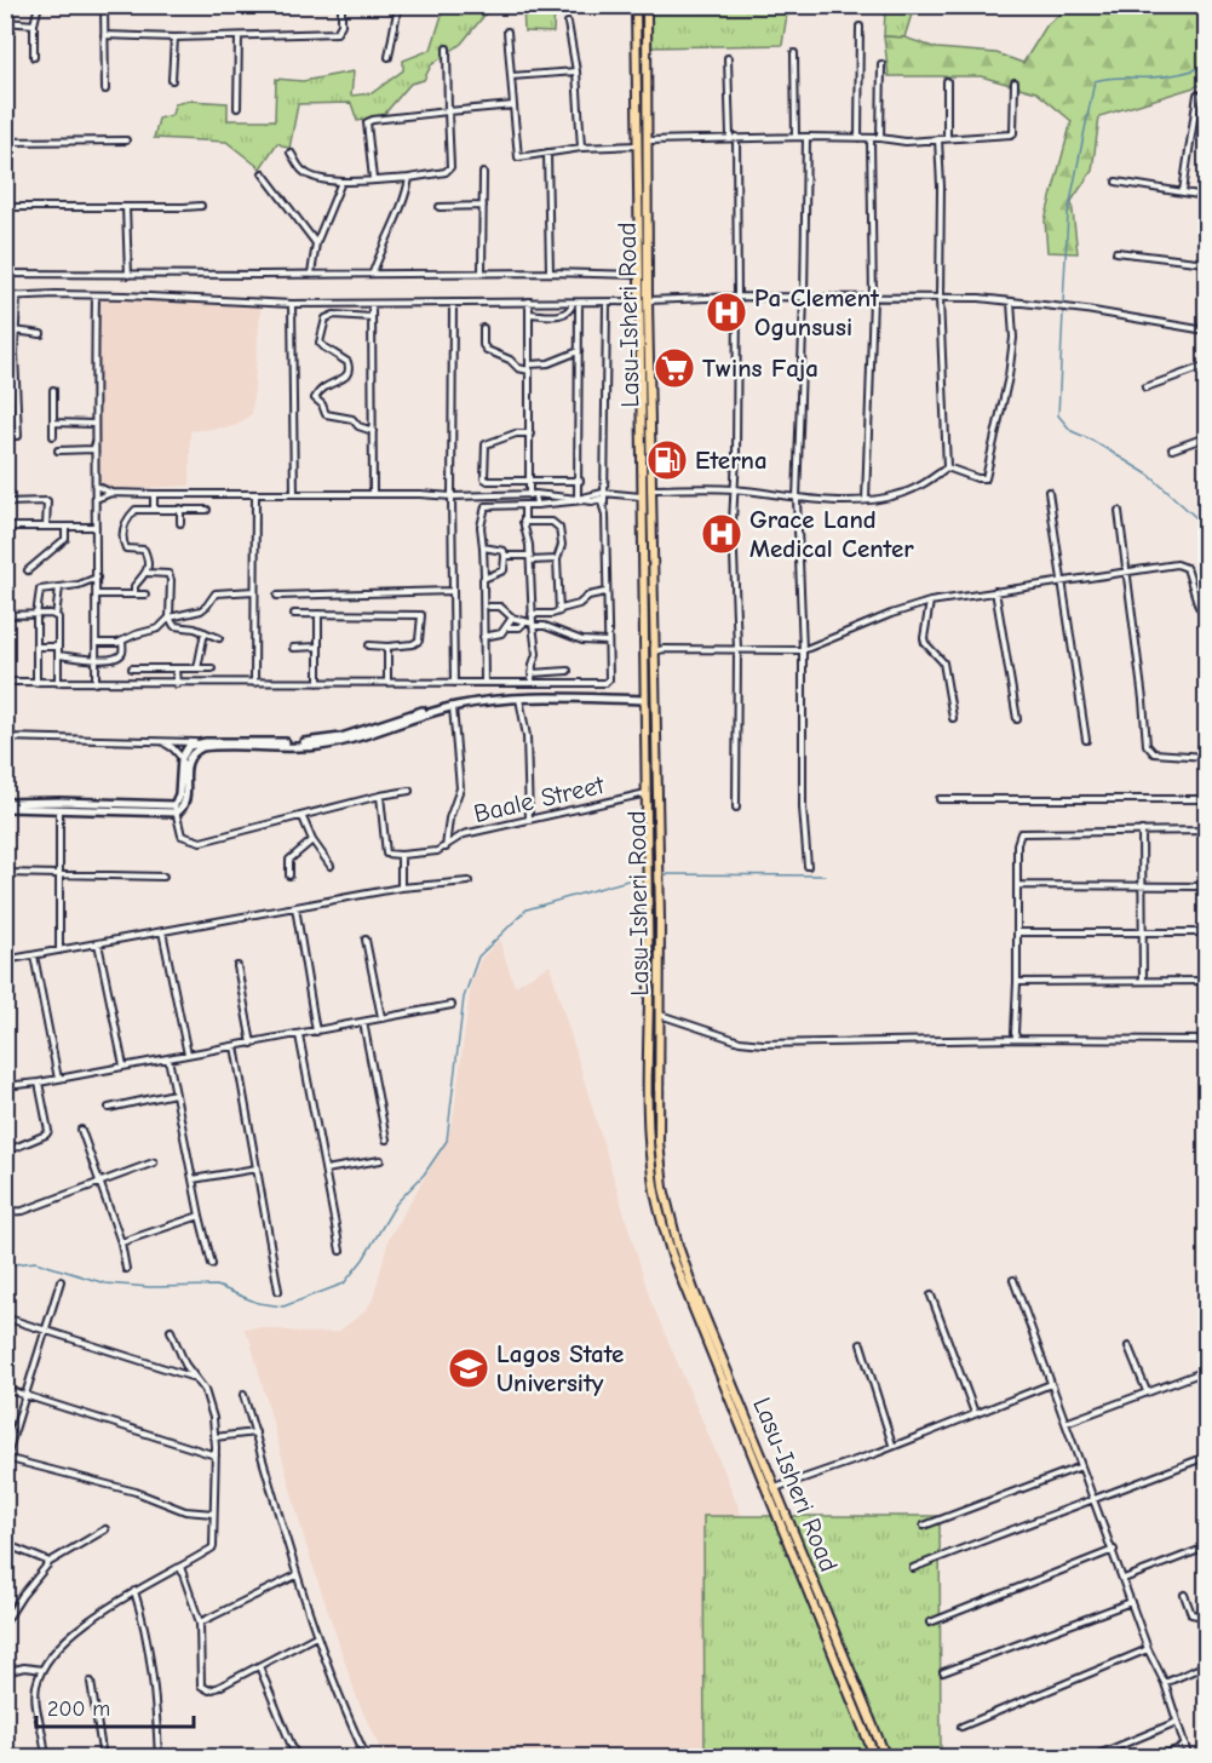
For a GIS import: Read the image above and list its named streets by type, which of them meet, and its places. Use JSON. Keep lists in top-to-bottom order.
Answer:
{
  "streets": {
    "main road": ["Lasu-Isheri Road"],
    "street": ["Baale Street"]
  },
  "crossings": [
    ["Lasu-Isheri Road", "Baale Street"]
  ],
  "places": {
    "hospital": ["Pa Clement Ogunsusi", "Grace Land Medical Center"],
    "supermarket": ["Twins Faja"],
    "fuel station": ["Eterna"],
    "school or university": ["Lagos State University"]
  },
  "scale_bar": "200 m"
}
